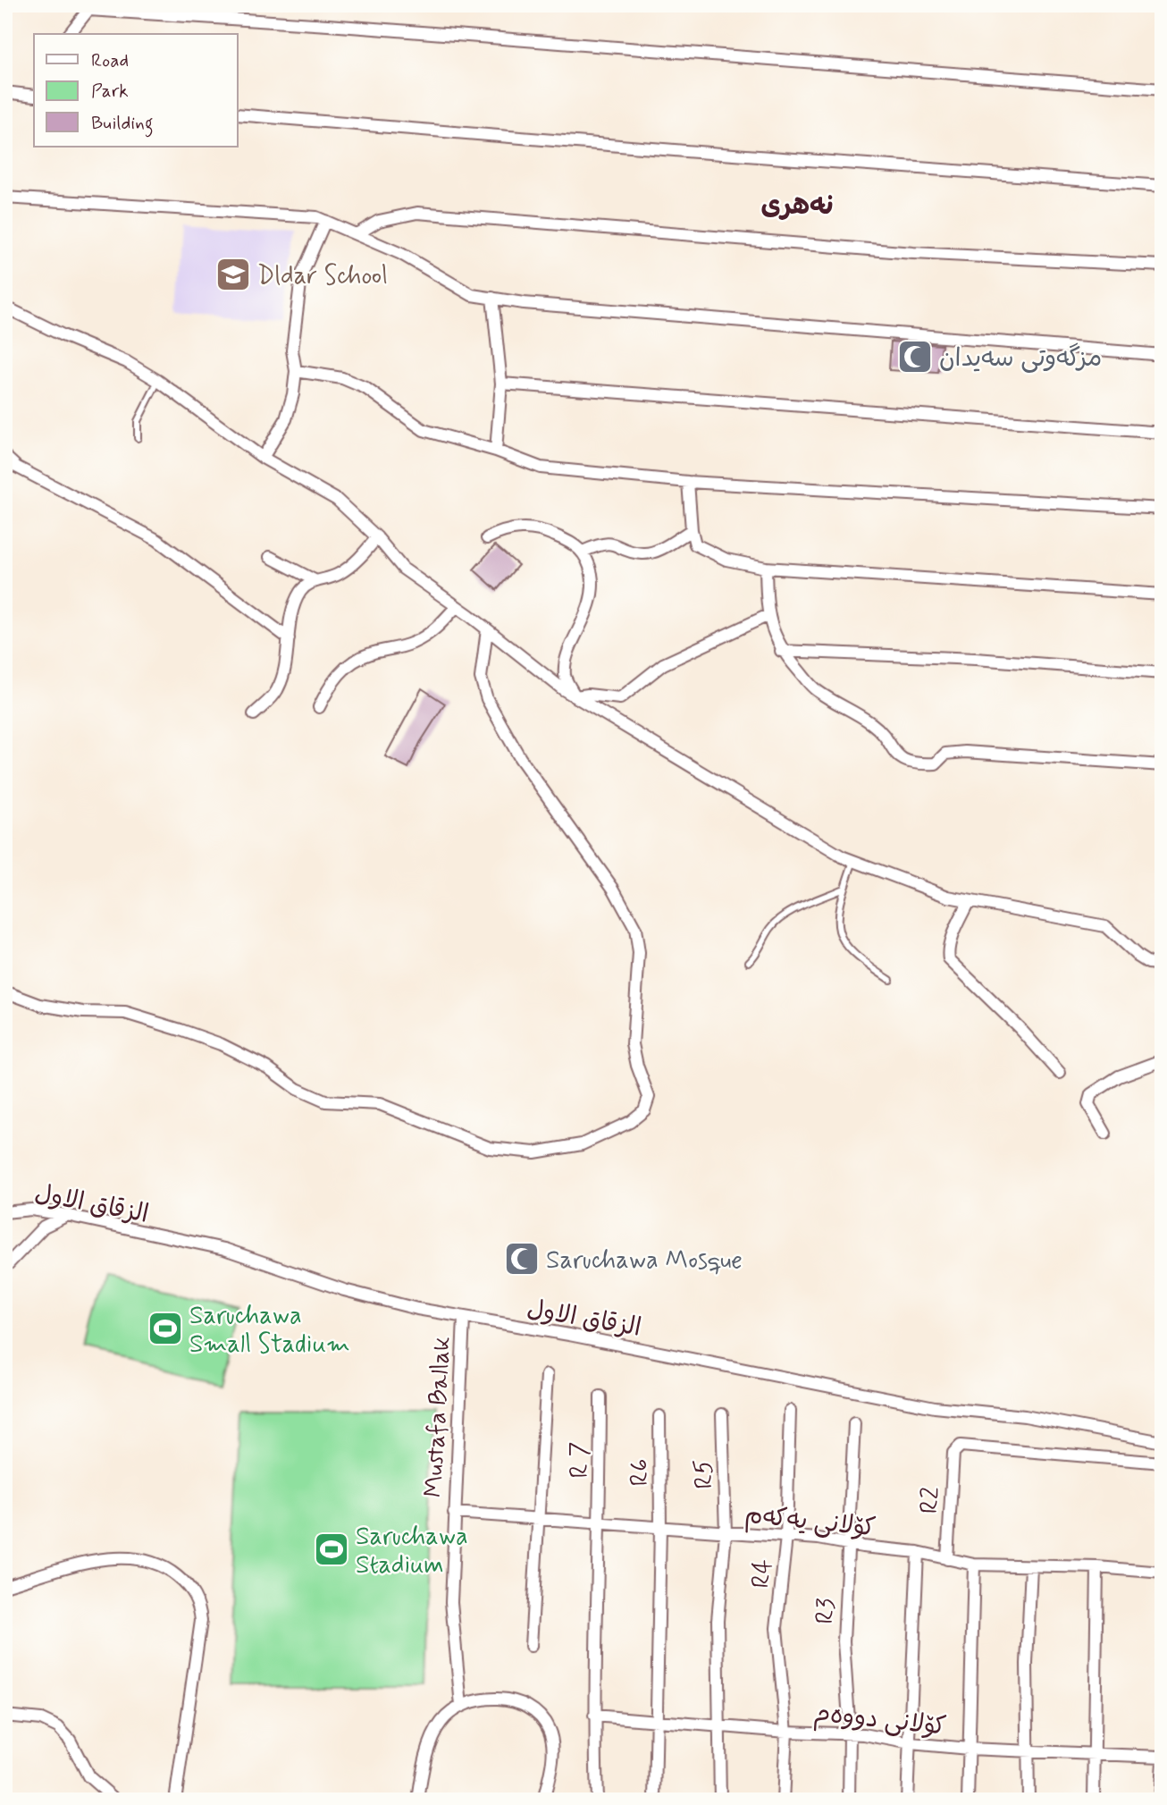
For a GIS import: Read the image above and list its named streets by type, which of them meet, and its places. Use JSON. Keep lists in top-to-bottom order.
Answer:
{
  "streets": {
    "street": [
      "الزقاق الاول",
      "Mustafa Ballak",
      "R 7",
      "R6",
      "R5",
      "R2",
      "کۆلانی یەکەم",
      "R4",
      "R3",
      "کۆلانی دووەم"
    ]
  },
  "crossings": [
    ["الزقاق الاول", "Mustafa Ballak"],
    ["Mustafa Ballak", "کۆلانی یەکەم"],
    ["R 7", "کۆلانی یەکەم"],
    ["R 7", "کۆلانی دووەم"],
    ["R6", "کۆلانی یەکەم"],
    ["R6", "کۆلانی دووەم"],
    ["R5", "کۆلانی یەکەم"],
    ["R5", "کۆلانی دووەم"],
    ["R2", "کۆلانی یەکەم"],
    ["کۆلانی یەکەم", "R4"],
    ["کۆلانی یەکەم", "R3"],
    ["R4", "کۆلانی دووەم"],
    ["R3", "کۆلانی دووەم"]
  ],
  "districts": ["نەھری"],
  "places": {
    "school or university": ["Dldar School"],
    "mosque": ["مزگەوتی سەیدان", "Saruchawa Mosque"],
    "sports": ["Saruchawa Small Stadium", "Saruchawa Stadium"]
  },
  "legend": ["Road", "Park", "Building"]
}
